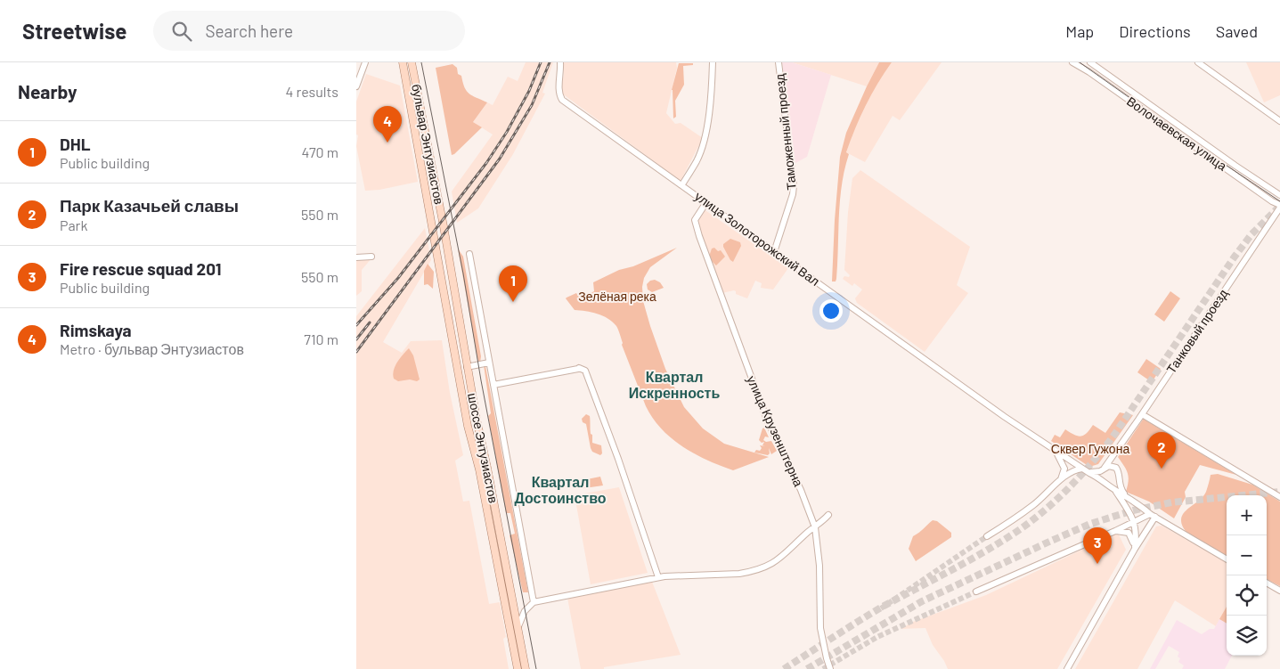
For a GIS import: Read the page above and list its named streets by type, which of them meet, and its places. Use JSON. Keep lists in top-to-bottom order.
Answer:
{
  "streets": {
    "main road": ["бульвар Энтузиастов", "шоссе Энтузиастов"],
    "street": [
      "Таможенный проезд",
      "Волочаевская улица",
      "улица Золоторожский Вал",
      "Танковый проезд",
      "улица Крузенштерна"
    ]
  },
  "crossings": [
    ["Таможенный проезд", "улица Золоторожский Вал"],
    ["Волочаевская улица", "Танковый проезд"],
    ["бульвар Энтузиастов", "шоссе Энтузиастов"],
    ["улица Золоторожский Вал", "Танковый проезд"],
    ["улица Золоторожский Вал", "улица Крузенштерна"]
  ],
  "districts": ["Квартал Искренность", "Квартал Достоинство"],
  "parks": ["Зелёная река", "Сквер Гужона"],
  "page": {
    "header": "Streetwise",
    "search": "Search here",
    "nav": ["Map", "Directions", "Saved"],
    "heading": ["Nearby", "4 results"],
    "pins": [
      "4",
      "1",
      "2",
      "3"
    ],
    "list": [
      {
        "mark": "1",
        "name": "DHL",
        "note": "Public building",
        "value": "470 m"
      },
      {
        "mark": "2",
        "name": "Парк Казачьей славы",
        "note": "Park",
        "value": "550 m"
      },
      {
        "mark": "3",
        "name": "Fire rescue squad 201",
        "note": "Public building",
        "value": "550 m"
      },
      {
        "mark": "4",
        "name": "Rimskaya",
        "note": "Metro · бульвар Энтузиастов",
        "value": "710 m"
      }
    ],
    "map_buttons": ["+", "−"]
  }
}
